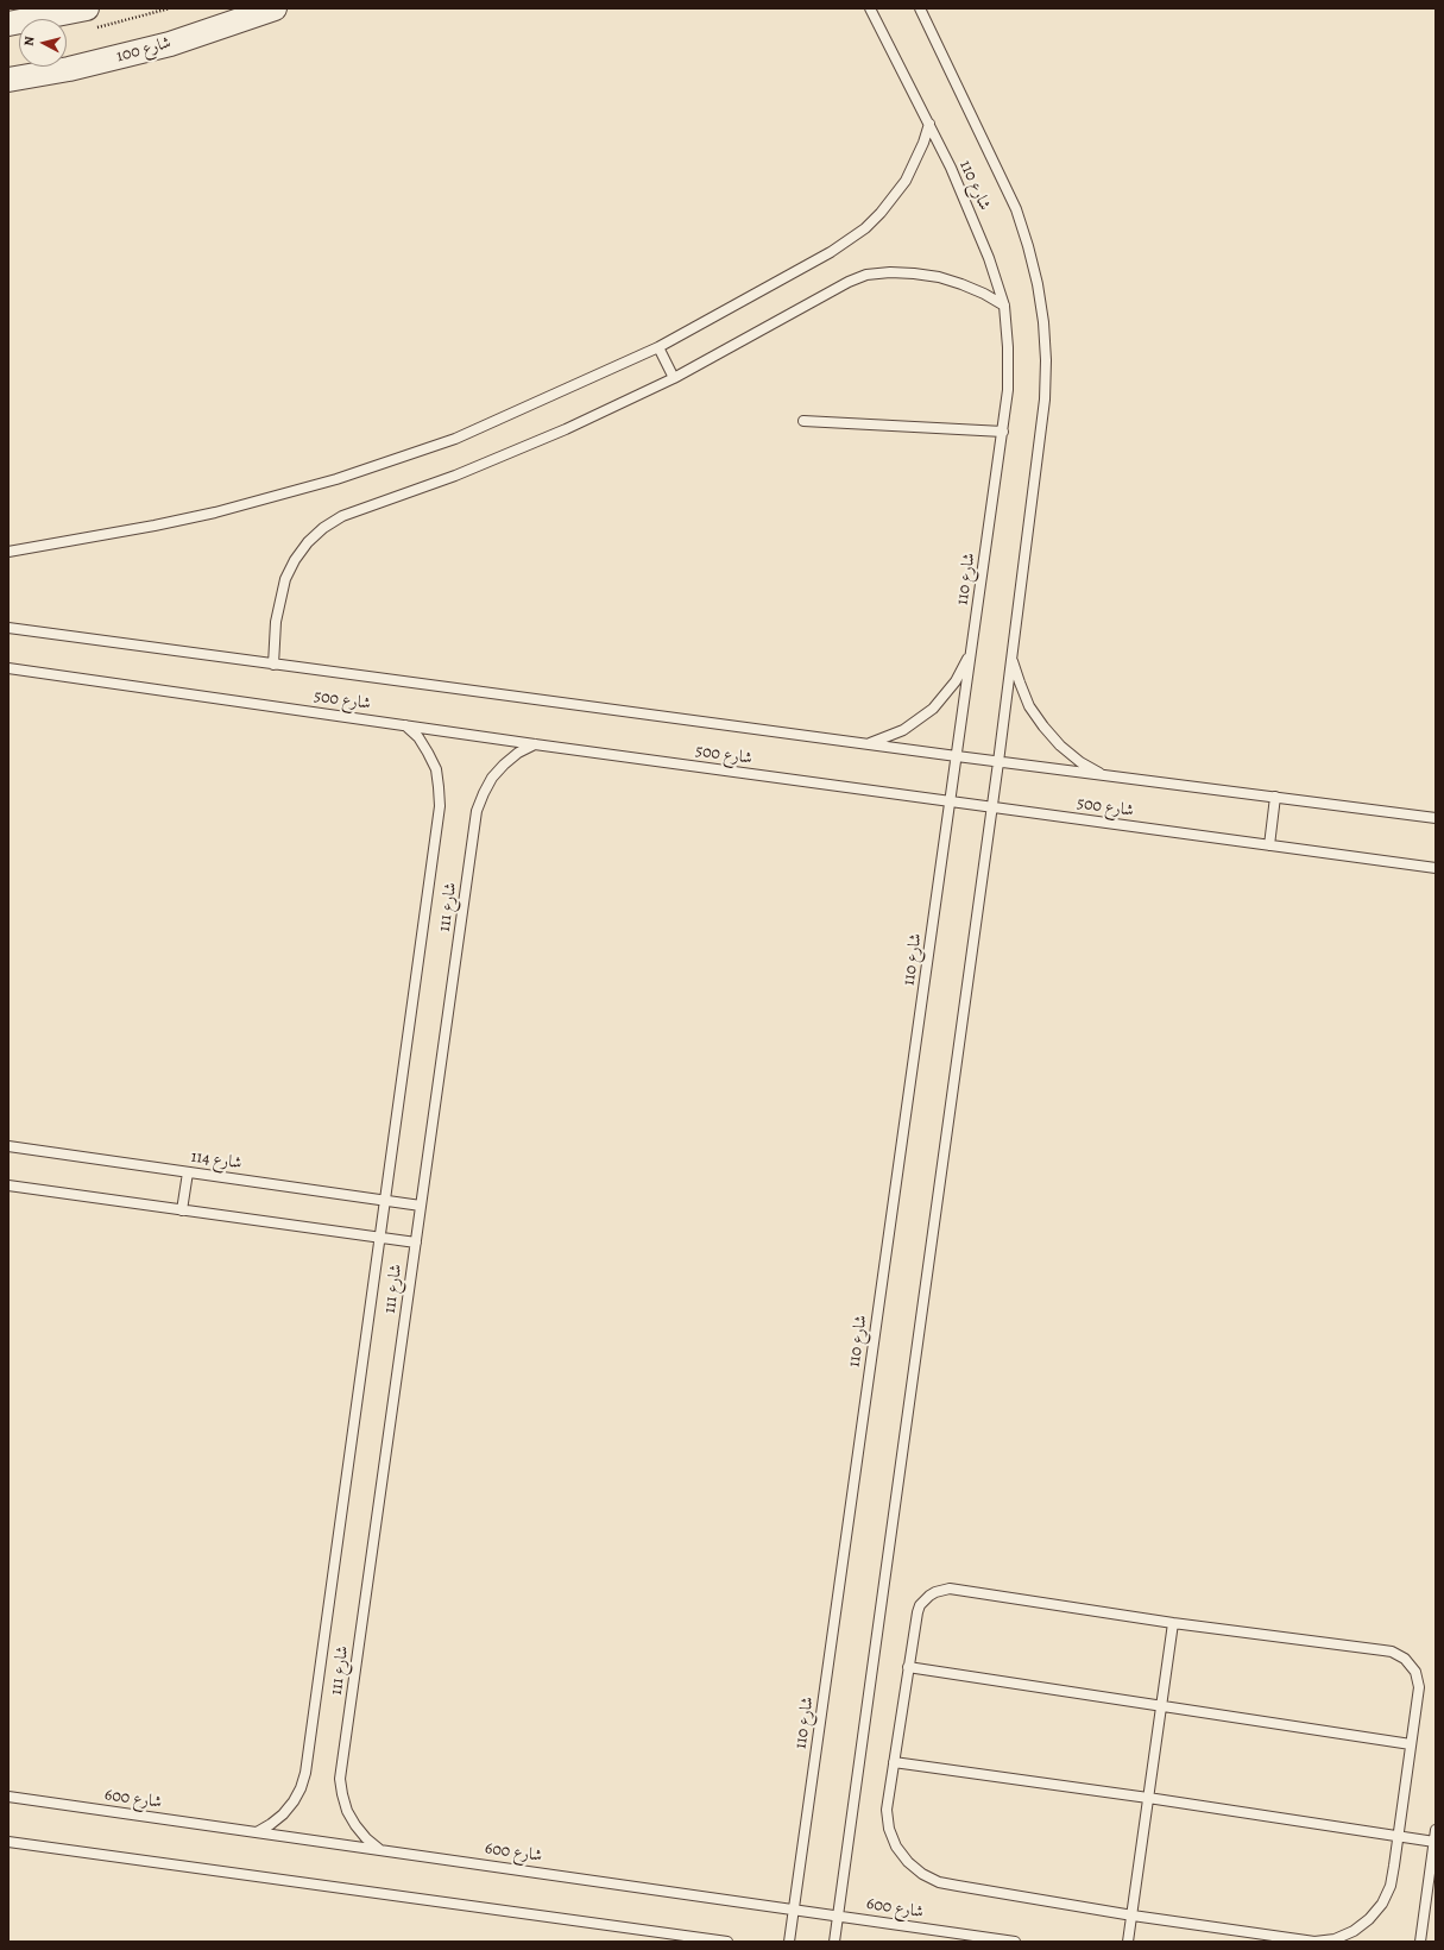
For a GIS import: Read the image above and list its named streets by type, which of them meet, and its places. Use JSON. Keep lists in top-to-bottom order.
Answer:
{
  "streets": {
    "street": ["شارع 100"],
    "lane": [
      "شارع 110",
      "شارع 500",
      "شارع 111",
      "شارع 114",
      "شارع 600"
    ]
  },
  "crossings": [
    ["شارع 110", "شارع 500"],
    ["شارع 110", "شارع 600"],
    ["شارع 500", "شارع 111"],
    ["شارع 111", "شارع 114"],
    ["شارع 111", "شارع 600"]
  ],
  "north": "left"
}
